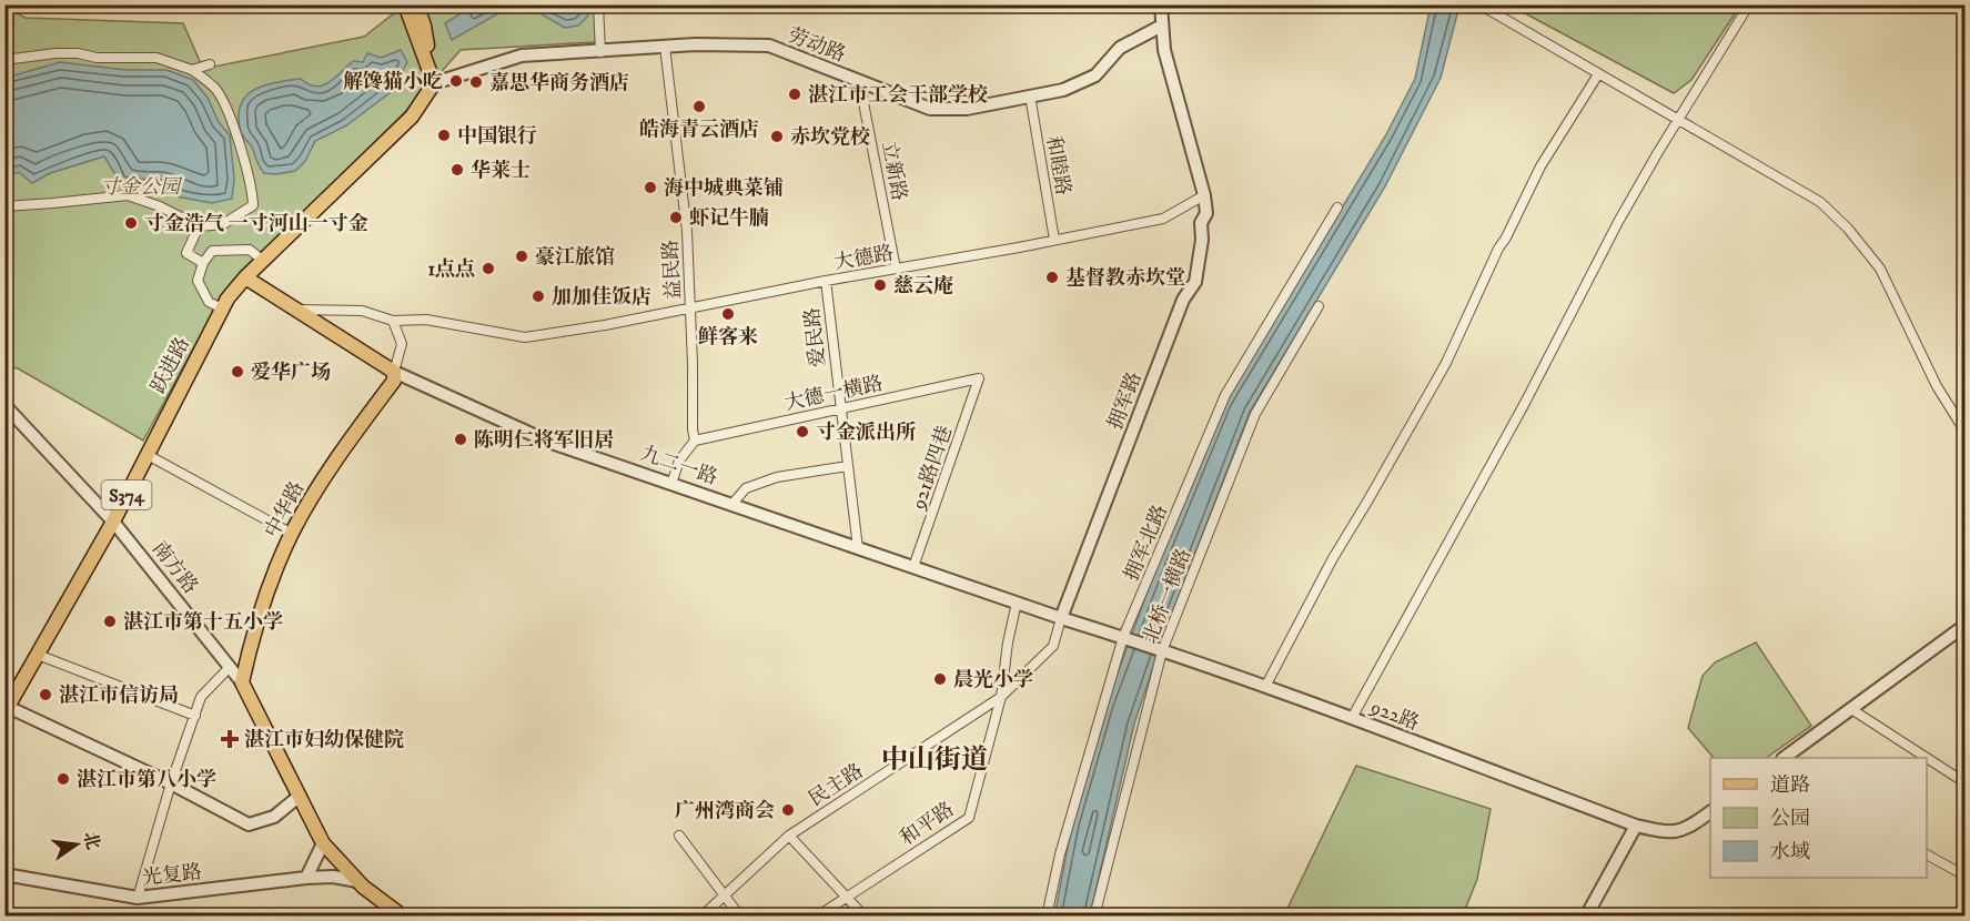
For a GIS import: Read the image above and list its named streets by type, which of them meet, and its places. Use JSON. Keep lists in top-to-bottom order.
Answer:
{
  "streets": {
    "main road": [
      "跃进路",
      "九二一路",
      "S374",
      "中华路",
      "南方路"
    ],
    "street": [
      "劳动路",
      "和睦路",
      "立新路",
      "大德路",
      "益民路",
      "爱民路",
      "大德一横路",
      "拥军路",
      "921路四巷",
      "拥军北路",
      "北桥一横路",
      "922路",
      "民主路",
      "和平路",
      "光复路"
    ]
  },
  "crossings": [
    ["劳动路", "和睦路"],
    ["劳动路", "立新路"],
    ["劳动路", "益民路"],
    ["劳动路", "跃进路"],
    ["劳动路", "拥军路"],
    ["和睦路", "大德路"],
    ["立新路", "大德路"],
    ["大德路", "益民路"],
    ["大德路", "爱民路"],
    ["大德路", "拥军路"],
    ["大德路", "九二一路"],
    ["益民路", "大德一横路"],
    ["爱民路", "大德一横路"],
    ["爱民路", "九二一路"],
    ["跃进路", "九二一路"],
    ["跃进路", "南方路"],
    ["大德一横路", "921路四巷"],
    ["拥军路", "九二一路"],
    ["九二一路", "921路四巷"],
    ["九二一路", "中华路"],
    ["九二一路", "拥军北路"],
    ["九二一路", "922路"],
    ["九二一路", "和平路"],
    ["中华路", "南方路"],
    ["拥军北路", "922路"],
    ["南方路", "光复路"],
    ["北桥一横路", "922路"],
    ["民主路", "和平路"]
  ],
  "districts": ["中山街道"],
  "parks": ["寸金公园"],
  "places": {
    "other": [
      "解馋猫小吃",
      "嘉思华商务酒店",
      "湛江市工会干部学校",
      "皓海青云酒店",
      "中国银行",
      "赤坎党校",
      "华莱士",
      "海中城典菜铺",
      "虾记牛腩",
      "寸金浩气 一寸河山一寸金",
      "豪江旅馆",
      "1点点",
      "基督教赤坎堂",
      "慈云庵",
      "加加佳饭店",
      "鲜客来",
      "爱华广场",
      "寸金派出所",
      "陈明仁将军旧居",
      "湛江市第十五小学",
      "晨光小学",
      "湛江市信访局",
      "湛江市第八小学",
      "广州湾商会"
    ],
    "health": ["湛江市妇幼保健院"]
  },
  "legend": ["道路", "公园", "水域"],
  "north": "right"
}
